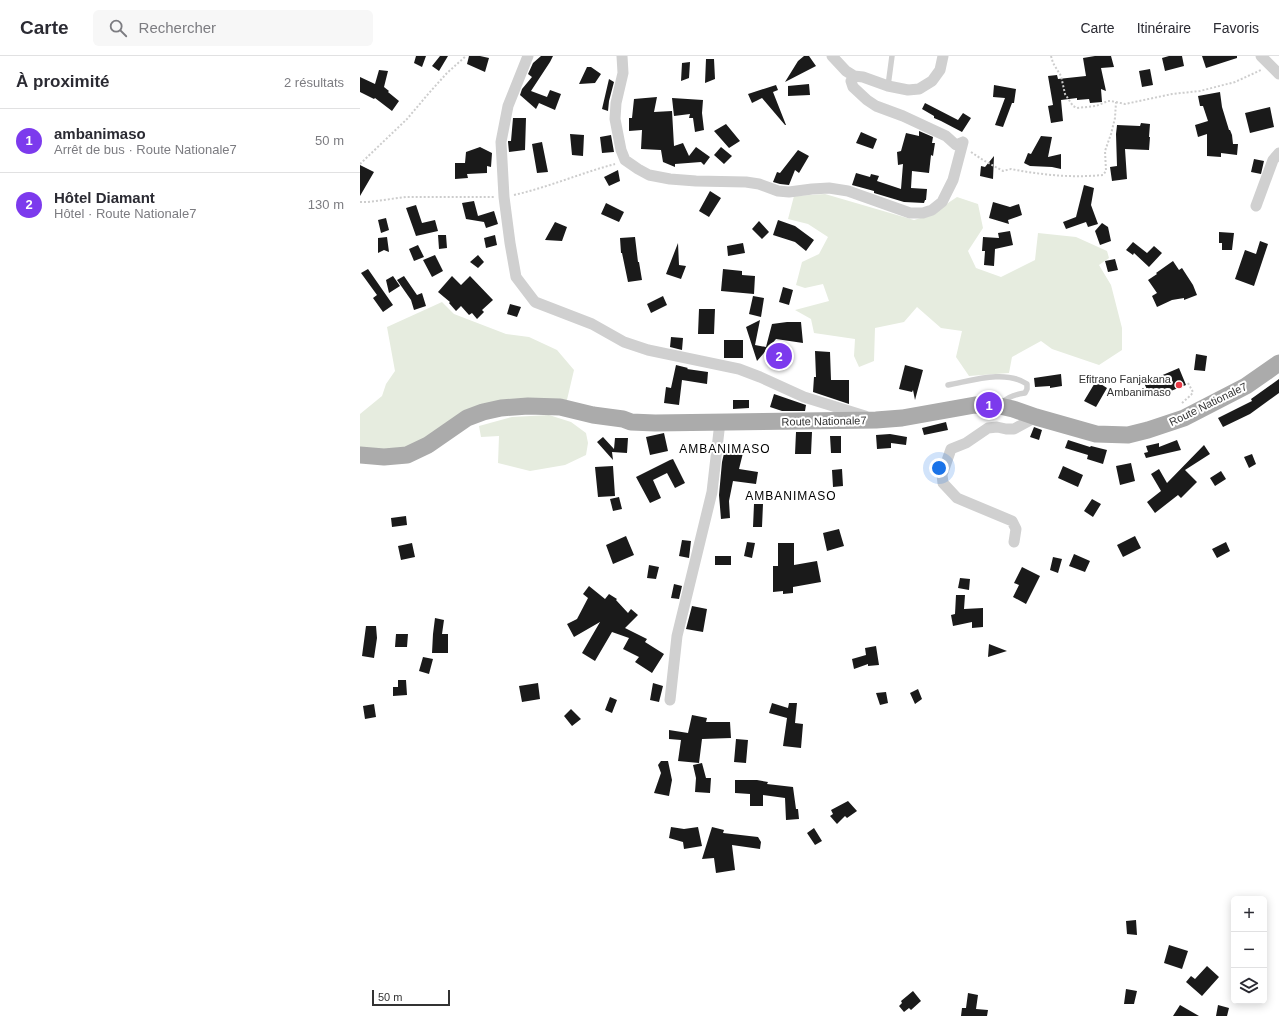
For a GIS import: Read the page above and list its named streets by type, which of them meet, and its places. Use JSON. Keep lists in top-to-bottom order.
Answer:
{
  "streets": {
    "main road": ["Route Nationale7"]
  },
  "districts": ["AMBANIMASO", "AMBANIMASO"],
  "places": ["Efitrano Fanjakana Ambanimaso"],
  "scale_bar": "50 m",
  "page": {
    "header": "Carte",
    "search": "Rechercher",
    "nav": ["Carte", "Itinéraire", "Favoris"],
    "heading": ["À proximité", "2 résultats"],
    "list": [
      {
        "mark": "1",
        "name": "ambanimaso",
        "note": "Arrêt de bus · Route Nationale7",
        "value": "50 m"
      },
      {
        "mark": "2",
        "name": "Hôtel Diamant",
        "note": "Hôtel · Route Nationale7",
        "value": "130 m"
      }
    ],
    "pins": ["2", "1"],
    "map_buttons": ["+", "−"],
    "scale": "50 m"
  }
}
